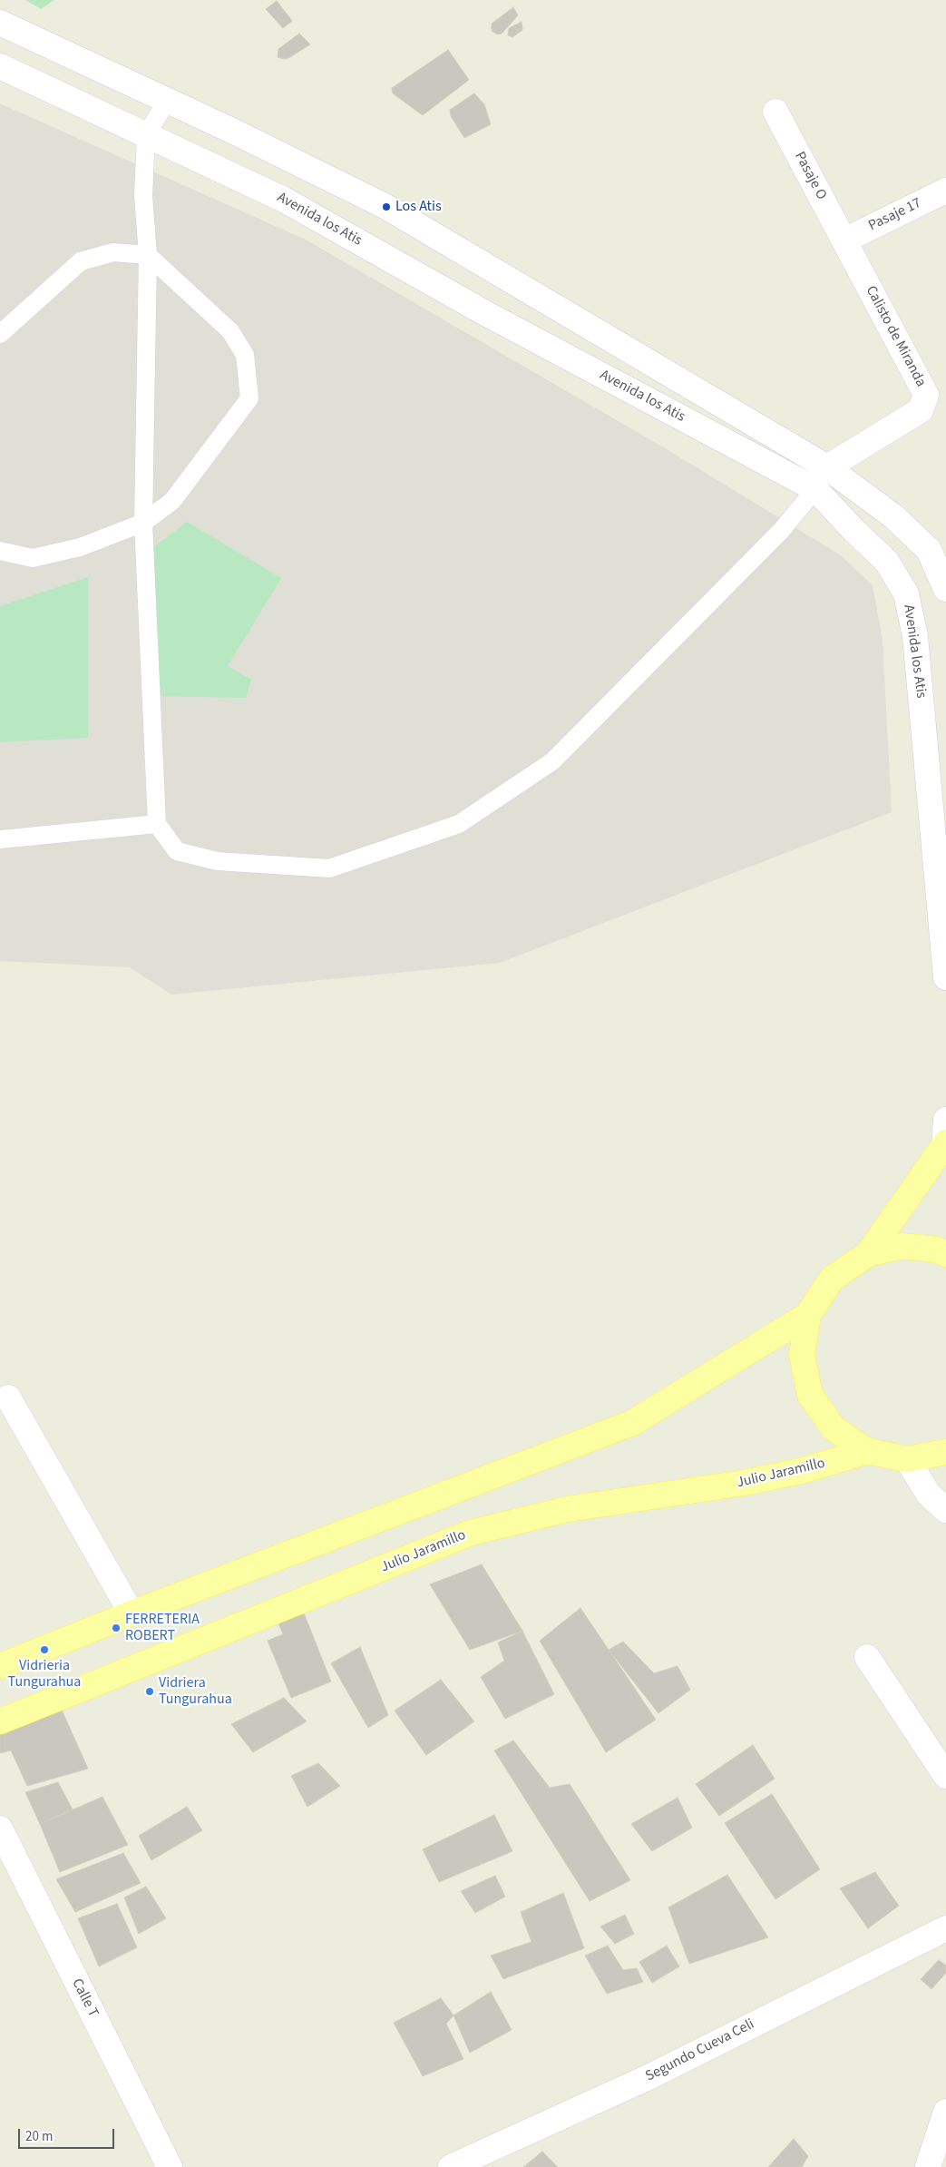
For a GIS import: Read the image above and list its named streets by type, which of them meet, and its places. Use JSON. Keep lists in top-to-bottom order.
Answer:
{
  "streets": {
    "main road": [
      "Pasaje O",
      "Pasaje 17",
      "Avenida los Atis",
      "Calisto de Miranda",
      "Julio Jaramillo",
      "Calle T",
      "Segundo Cueva Celi"
    ]
  },
  "crossings": [
    ["Pasaje O", "Pasaje 17"],
    ["Pasaje O", "Calisto de Miranda"],
    ["Pasaje 17", "Calisto de Miranda"]
  ],
  "places": [
    "Los Atis",
    "FERRETERIA ROBERT",
    "Vidrieria Tungurahua",
    "Vidriera Tungurahua"
  ],
  "scale_bar": "20 m"
}
